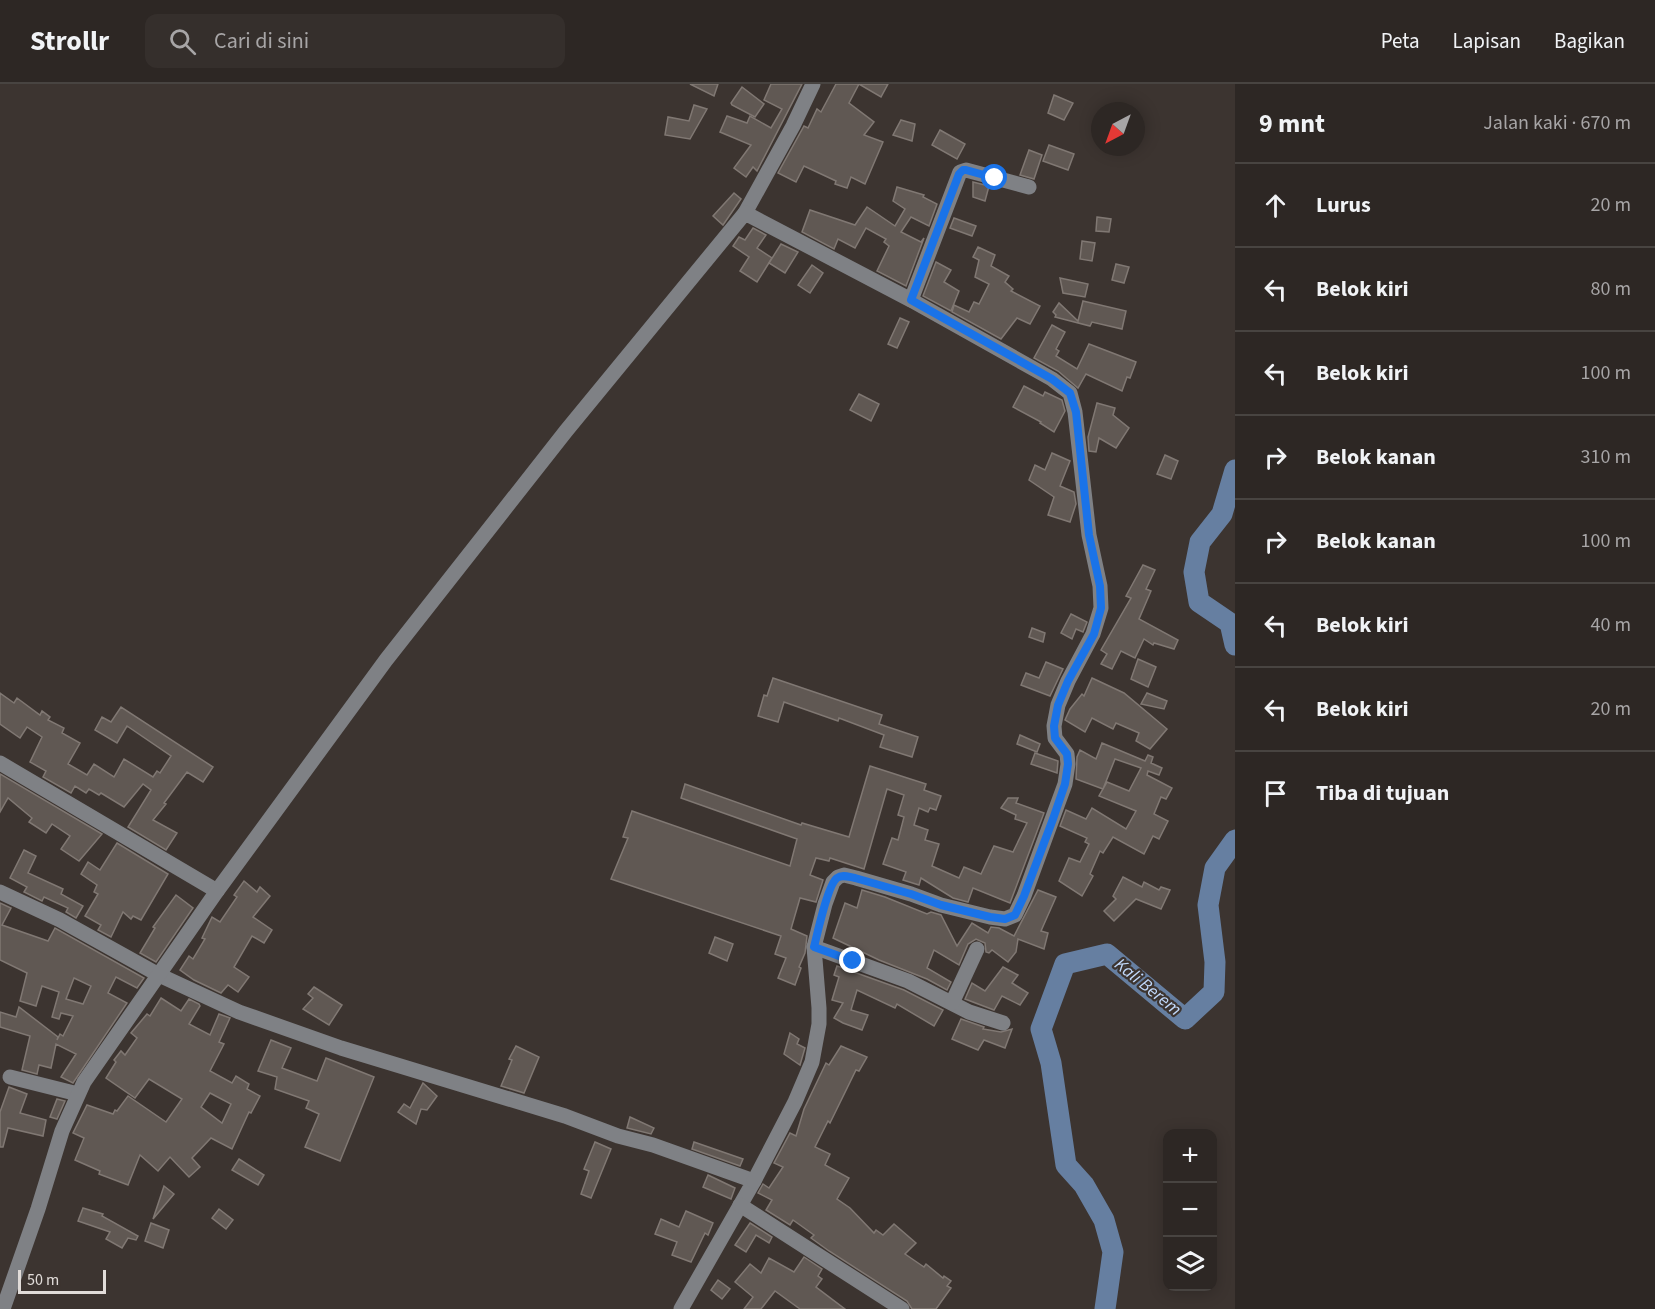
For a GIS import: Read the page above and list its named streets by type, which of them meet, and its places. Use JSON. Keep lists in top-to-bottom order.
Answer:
{
  "water": ["Kali Berem"],
  "scale_bar": "50 m",
  "north": "bottom left",
  "page": {
    "header": "Strollr",
    "search": "Cari di sini",
    "nav": ["Peta", "Lapisan", "Bagikan"],
    "heading": ["9 mnt", "Jalan kaki · 670 m"],
    "list": [
      ["Lurus", "20 m"],
      ["Belok kiri", "80 m"],
      ["Belok kiri", "100 m"],
      ["Belok kanan", "310 m"],
      ["Belok kanan", "100 m"],
      ["Belok kiri", "40 m"],
      ["Belok kiri", "20 m"],
      "Tiba di tujuan"
    ],
    "map_buttons": ["+", "−"],
    "scale": "50 m"
  }
}
